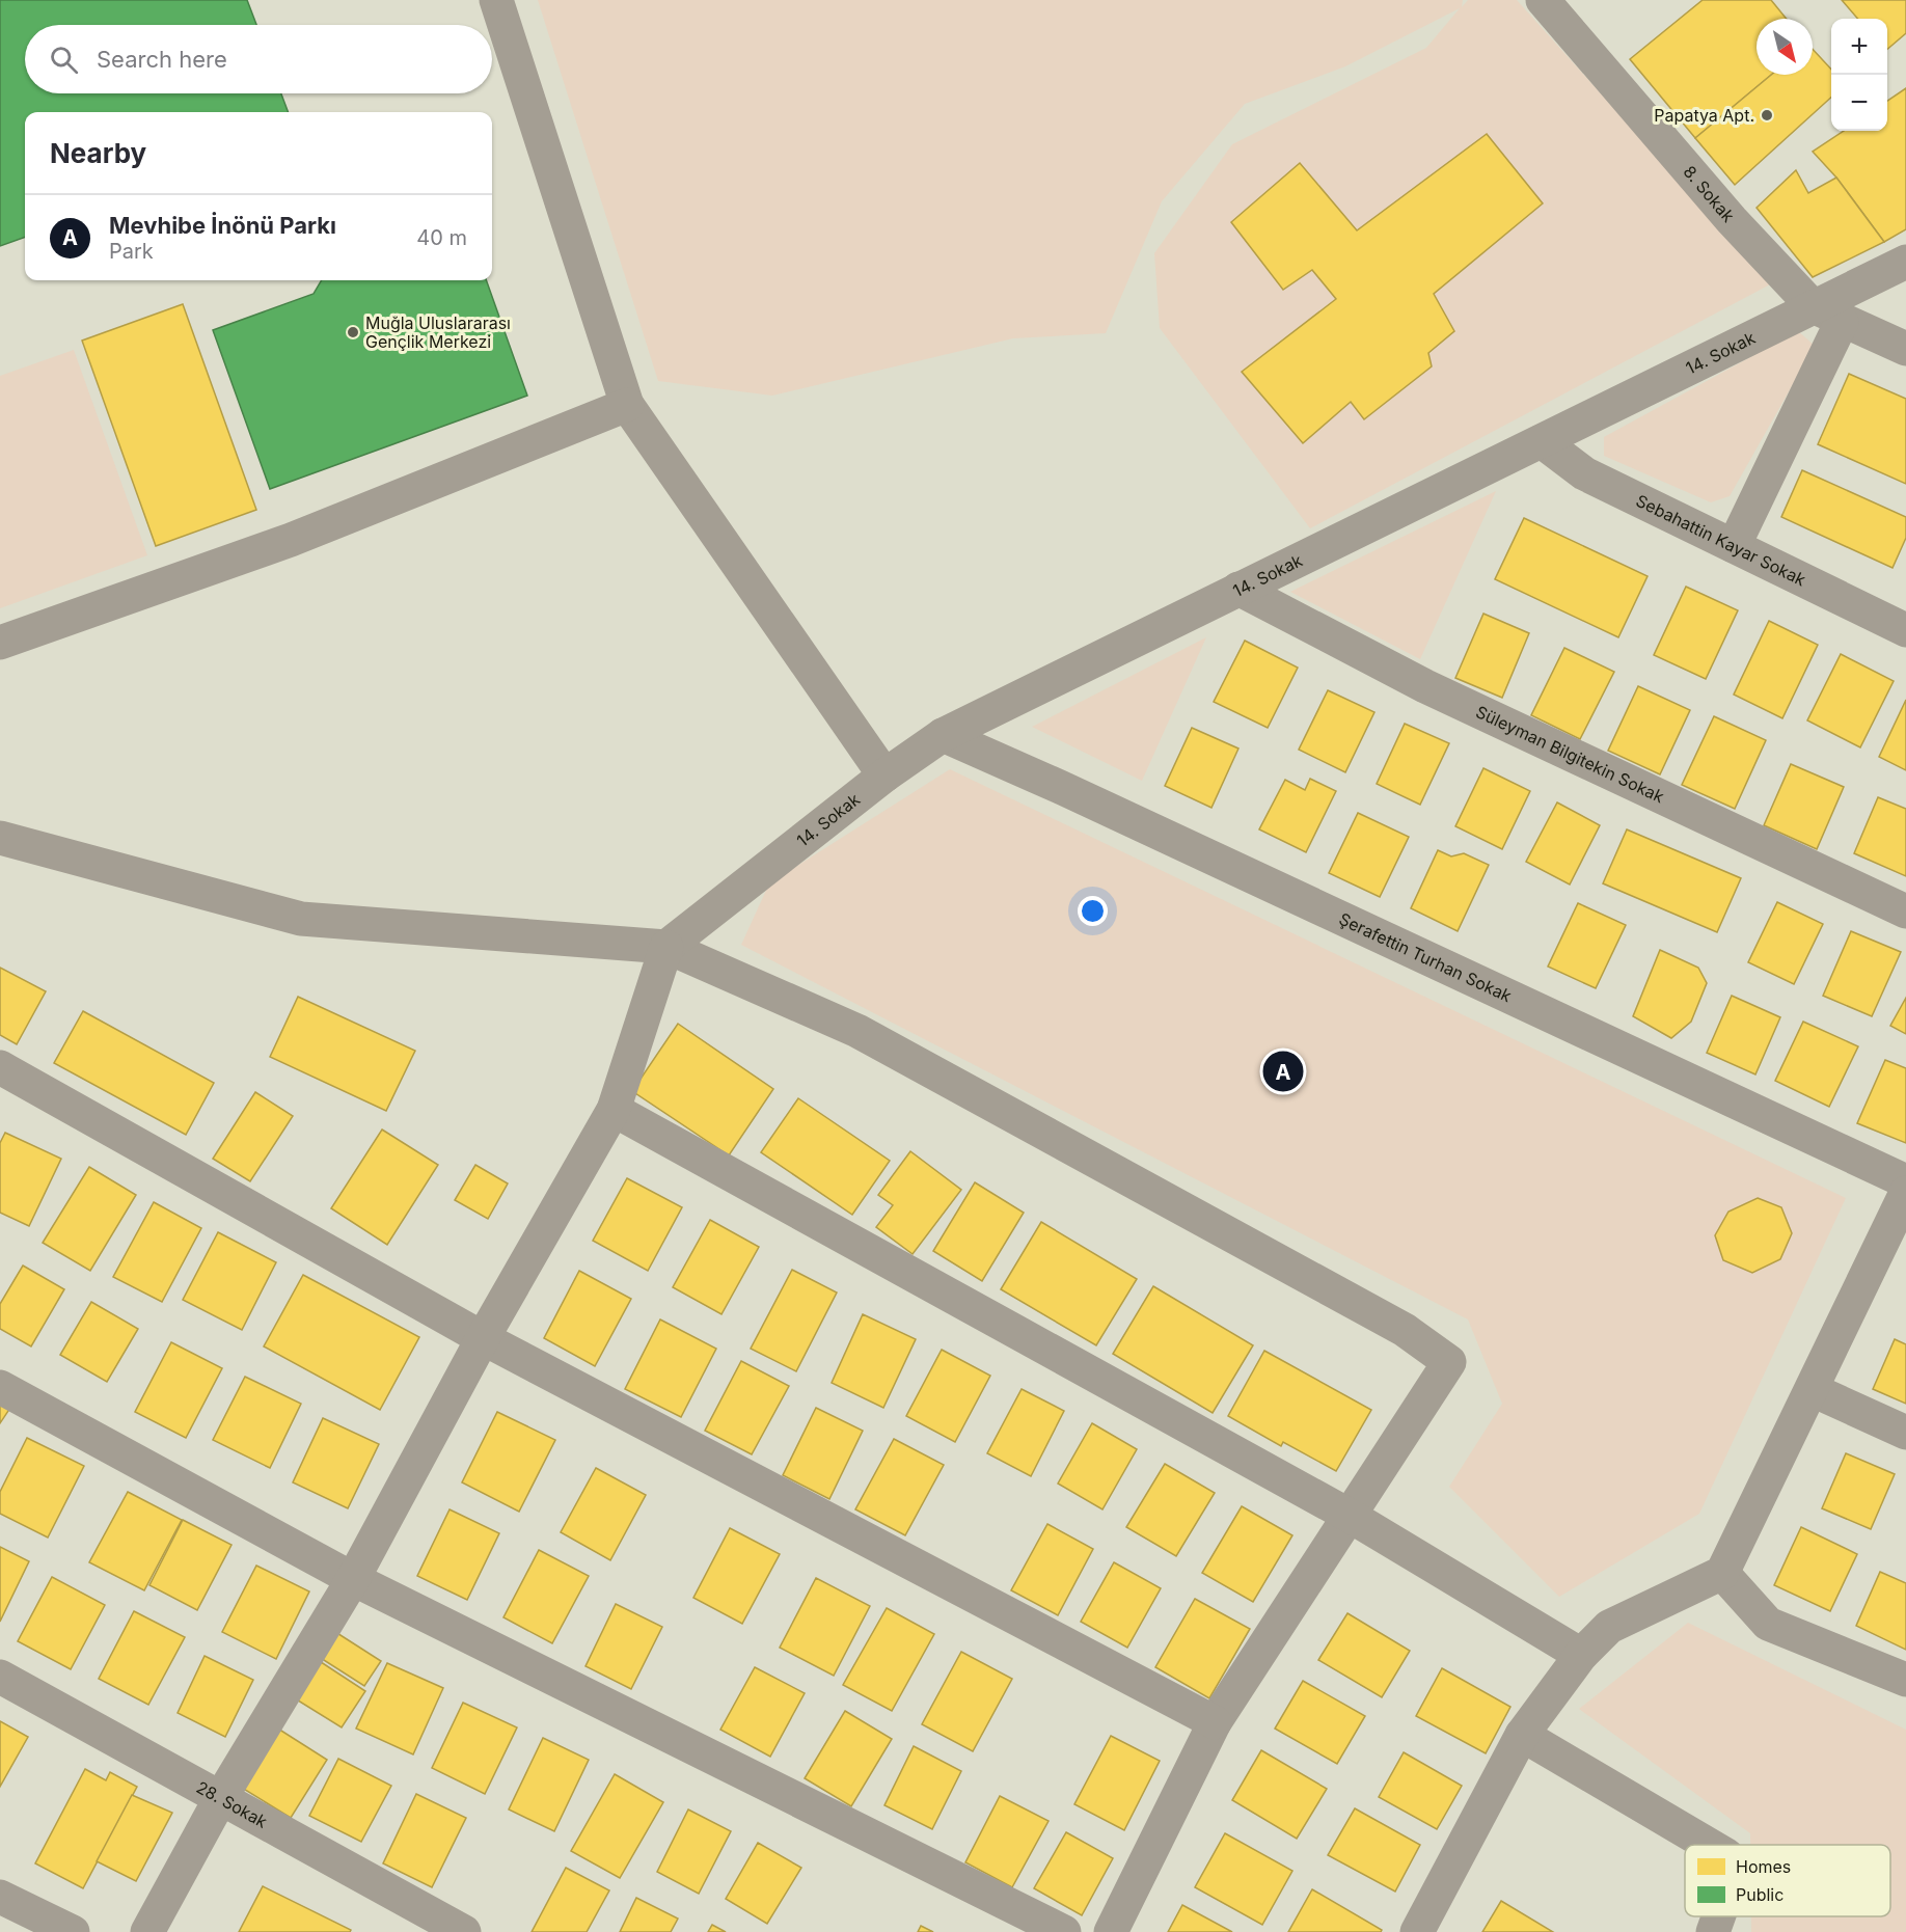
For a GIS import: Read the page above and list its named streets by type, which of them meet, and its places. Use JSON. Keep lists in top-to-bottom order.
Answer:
{
  "streets": {
    "street": [
      "8. Sokak",
      "14. Sokak",
      "Sebahattin Kayar Sokak",
      "Süleyman Bilgitekin Sokak",
      "Şerafettin Turhan Sokak",
      "28. Sokak"
    ]
  },
  "crossings": [
    ["8. Sokak", "14. Sokak"],
    ["14. Sokak", "Sebahattin Kayar Sokak"],
    ["14. Sokak", "Süleyman Bilgitekin Sokak"],
    ["14. Sokak", "Şerafettin Turhan Sokak"]
  ],
  "places": ["Papatya Apt.", "Muğla Uluslararası Gençlik Merkezi"],
  "legend": ["Homes", "Public"],
  "north": "bottom right",
  "page": {
    "map_buttons": ["+", "−"],
    "search": "Search here",
    "heading": "Nearby",
    "list": [
      {
        "mark": "A",
        "name": "Mevhibe İnönü Parkı",
        "note": "Park",
        "value": "40 m"
      }
    ],
    "pins": "A"
  }
}
